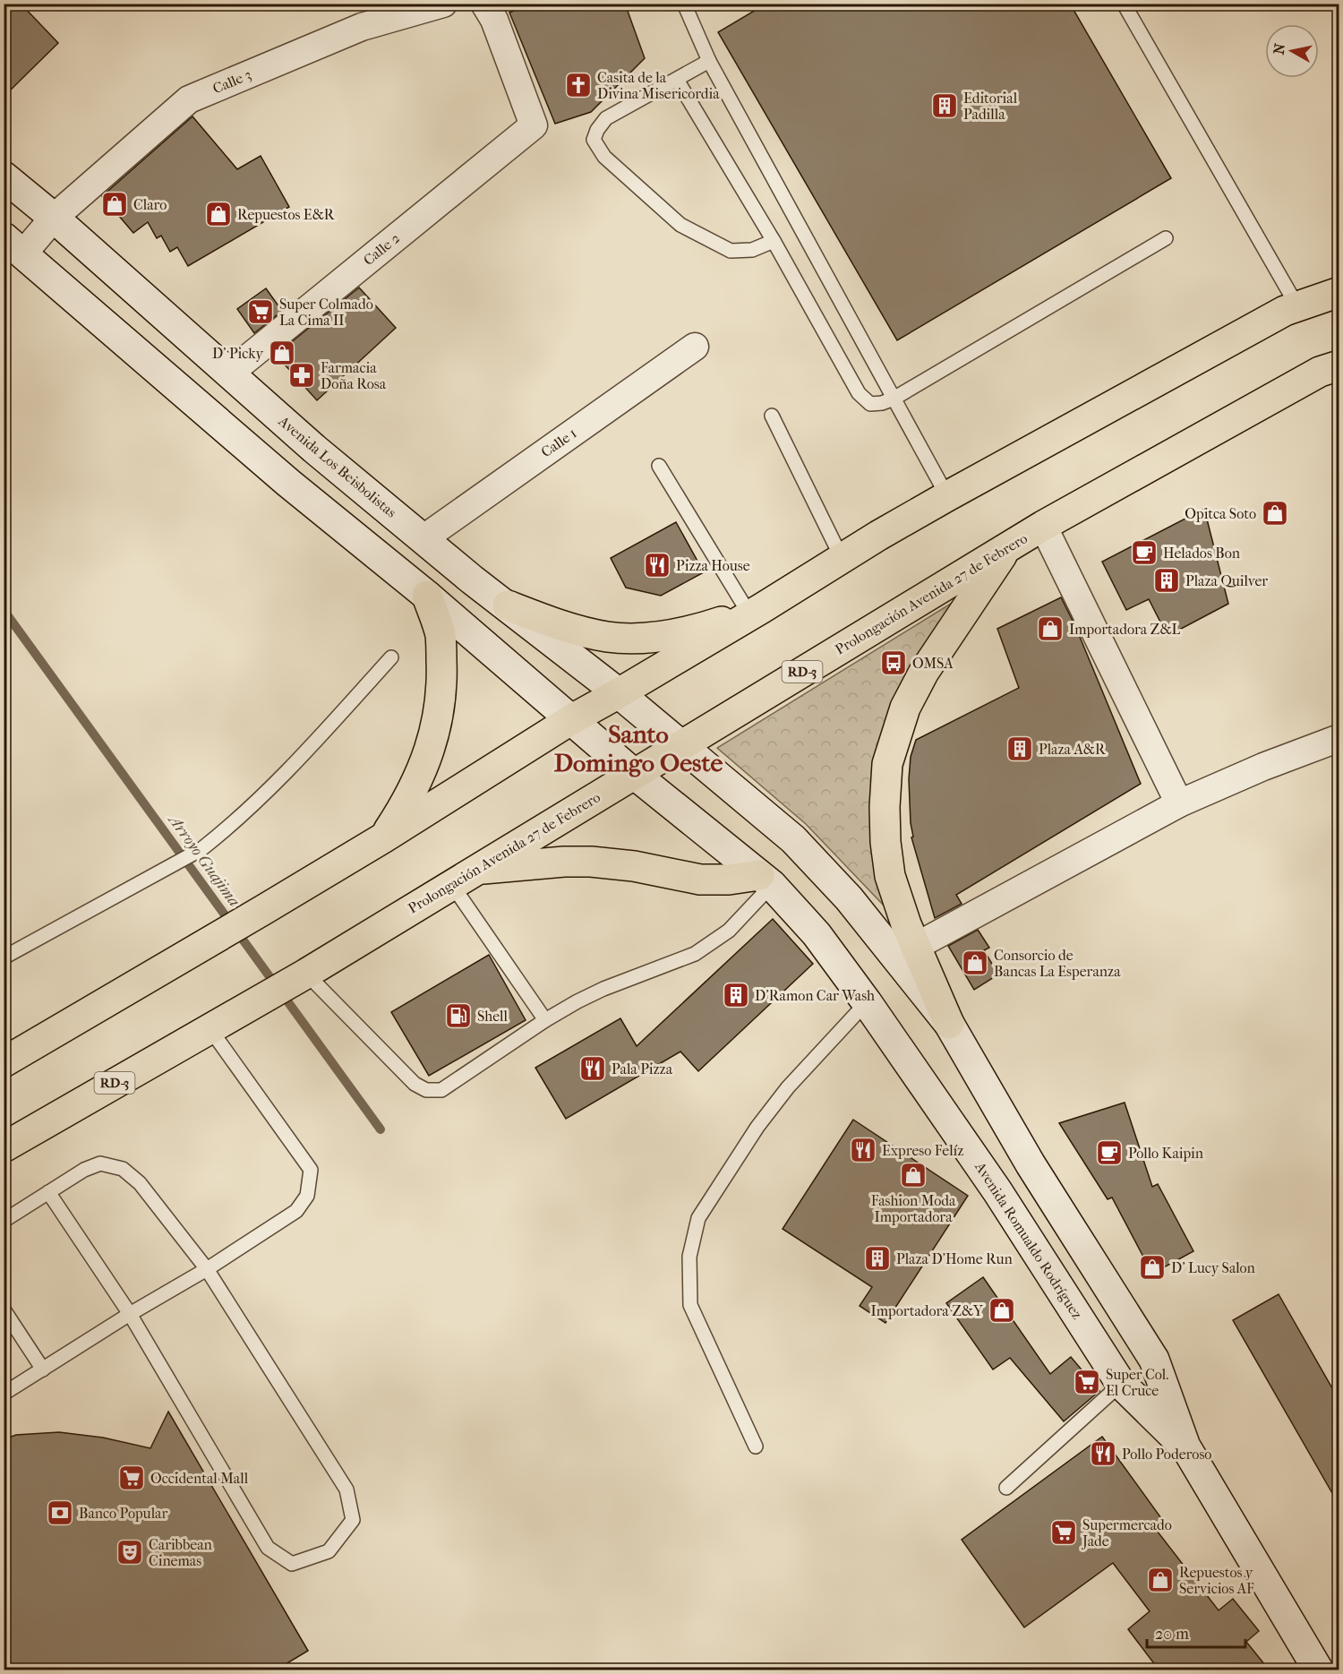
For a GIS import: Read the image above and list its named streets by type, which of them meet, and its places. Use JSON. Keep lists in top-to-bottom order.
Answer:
{
  "streets": {
    "main road": [
      "Avenida Los Beisbolistas",
      "Prolongación Avenida 27 de Febrero",
      "RD-3",
      "Avenida Romualdo Rodríguez"
    ],
    "street": ["Calle 3", "Calle 2", "Calle 1"]
  },
  "crossings": [
    ["Calle 3", "Avenida Los Beisbolistas"],
    ["Calle 2", "Avenida Los Beisbolistas"],
    ["Calle 1", "Avenida Los Beisbolistas"],
    ["Avenida Los Beisbolistas", "Prolongación Avenida 27 de Febrero"],
    ["Avenida Los Beisbolistas", "Avenida Romualdo Rodríguez"],
    ["Prolongación Avenida 27 de Febrero", "Avenida Romualdo Rodríguez"]
  ],
  "districts": ["Santo Domingo Oeste"],
  "water": ["Arroyo Guajima"],
  "places": {
    "church": ["Casita de la Divina Misericordia"],
    "building": [
      "Editorial Padilla",
      "Plaza Quilver",
      "Plaza A&R",
      "D'Ramon Car Wash",
      "Plaza D'Home Run"
    ],
    "shop": [
      "Claro",
      "Repuestos E&R",
      "D' Picky",
      "Opitca Soto",
      "Importadora Z&L",
      "Consorcio de Bancas La Esperanza",
      "Fashion Moda Importadora",
      "D' Lucy Salon",
      "Importadora Z&Y",
      "Repuestos y Servicios AF"
    ],
    "supermarket": [
      "Super Colmado La Cima II",
      "Super Col. El Cruce",
      "Occidental Mall",
      "Supermercado Jade"
    ],
    "pharmacy": ["Farmacia Doña Rosa"],
    "cafe": ["Helados Bon", "Pollo Kaipin"],
    "restaurant": [
      "Pizza House",
      "Pala Pizza",
      "Expreso Felíz",
      "Pollo Poderoso"
    ],
    "bus stop": ["OMSA"],
    "fuel station": ["Shell"],
    "bank": ["Banco Popular"],
    "theatre": ["Caribbean Cinemas"]
  },
  "scale_bar": "20 m",
  "north": "left"
}
